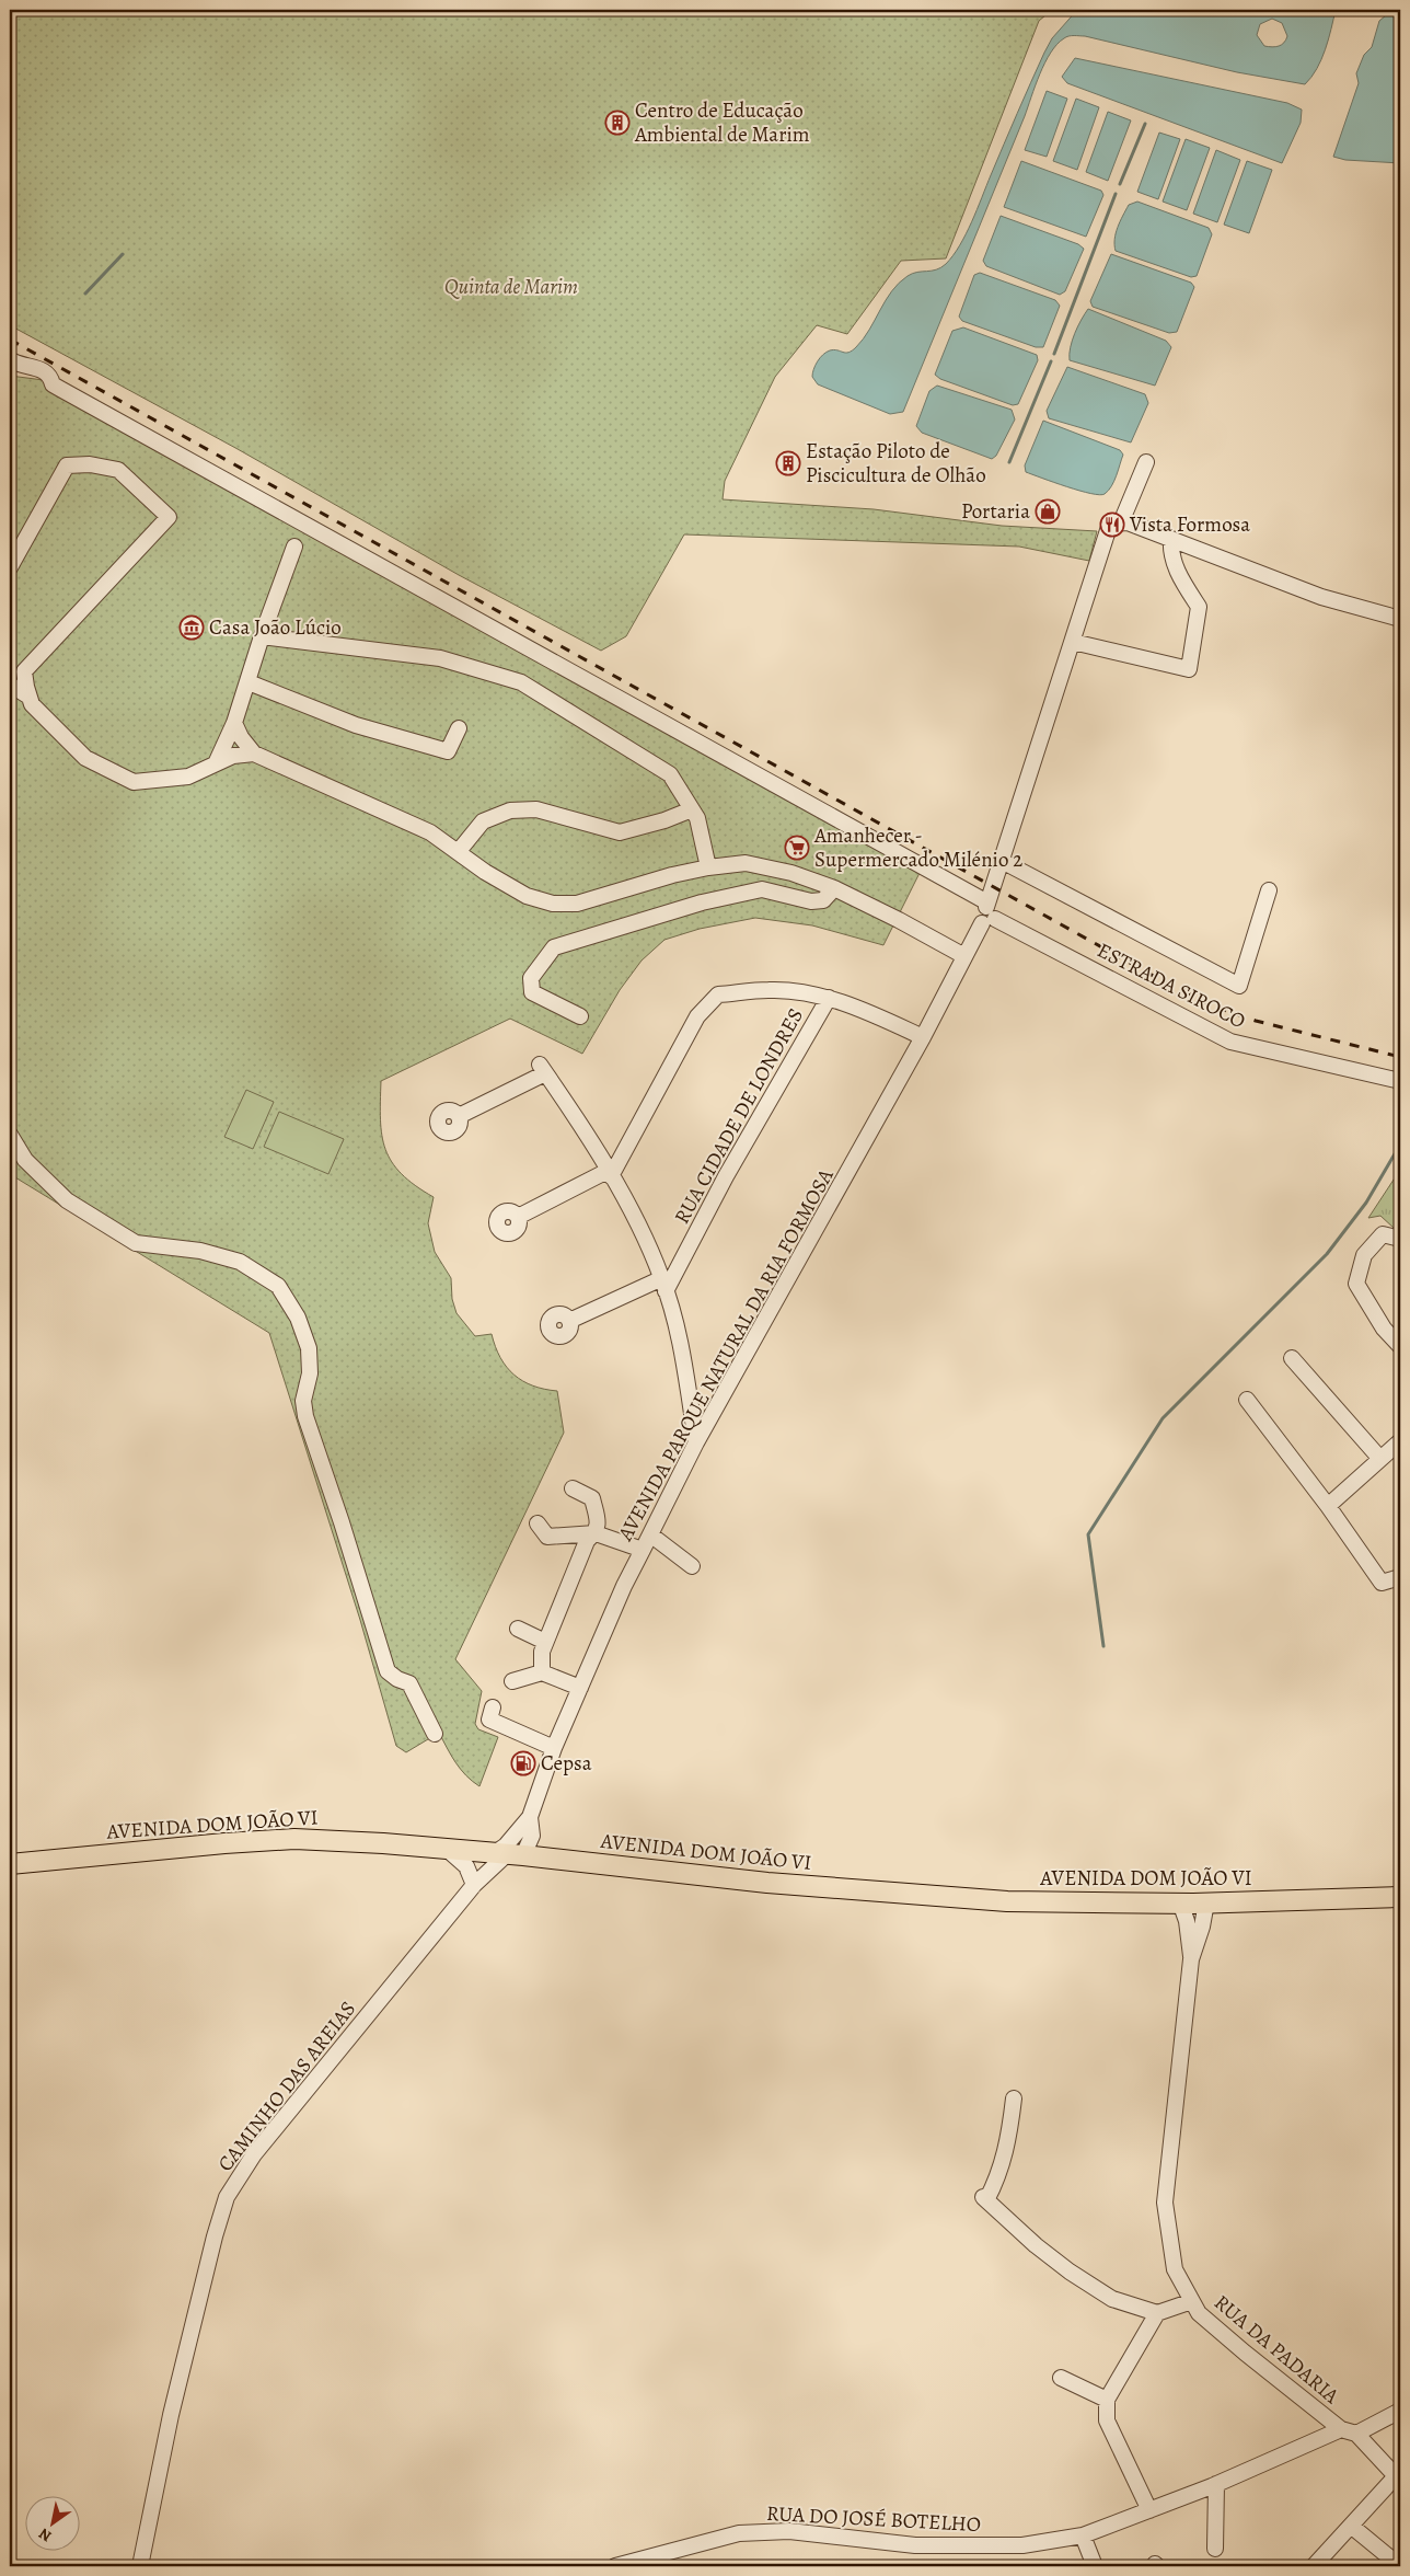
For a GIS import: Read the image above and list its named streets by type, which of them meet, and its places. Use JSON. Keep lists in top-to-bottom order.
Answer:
{
  "streets": {
    "main road": ["AVENIDA DOM JOÃO VI"],
    "street": [
      "ESTRADA SIROCO",
      "RUA CIDADE DE LONDRES",
      "AVENIDA PARQUE NATURAL DA RIA FORMOSA",
      "CAMINHO DAS AREIAS",
      "RUA DA PADARIA",
      "RUA DO JOSÉ BOTELHO"
    ]
  },
  "crossings": [
    ["ESTRADA SIROCO", "AVENIDA PARQUE NATURAL DA RIA FORMOSA"],
    ["AVENIDA PARQUE NATURAL DA RIA FORMOSA", "CAMINHO DAS AREIAS"],
    ["AVENIDA DOM JOÃO VI", "CAMINHO DAS AREIAS"],
    ["RUA DA PADARIA", "RUA DO JOSÉ BOTELHO"]
  ],
  "parks": ["Quinta de Marim"],
  "places": {
    "building": ["Centro de Educação Ambiental de Marim", "Estação Piloto de Piscicultura de Olhão"],
    "shop": ["Portaria"],
    "restaurant": ["Vista Formosa"],
    "museum": ["Casa João Lúcio"],
    "supermarket": ["Amanhecer - Supermercado Milénio 2"],
    "fuel station": ["Cepsa"]
  },
  "north": "bottom left"
}
